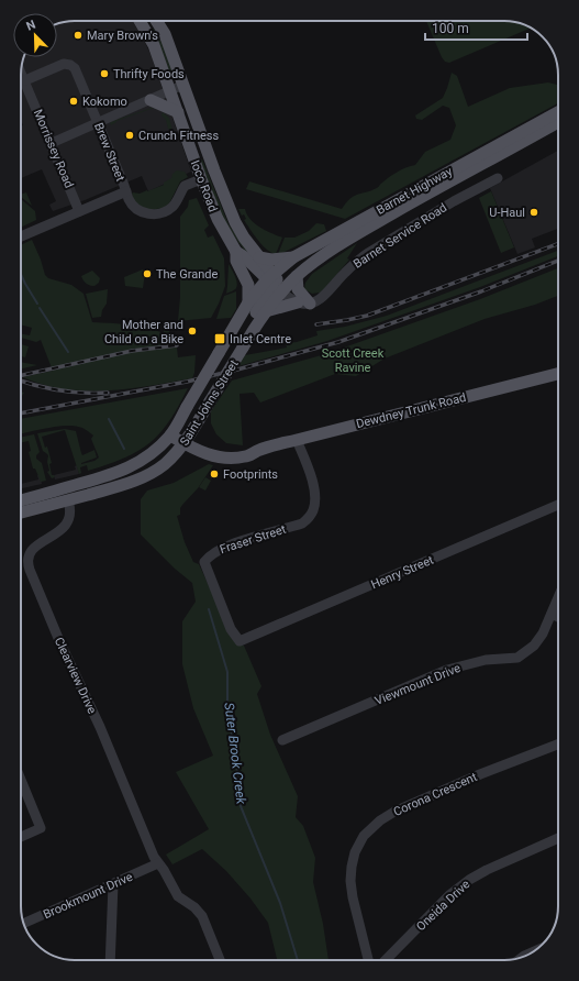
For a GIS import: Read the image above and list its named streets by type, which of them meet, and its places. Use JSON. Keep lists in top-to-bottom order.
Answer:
{
  "streets": {
    "main road": [
      "Ioco Road",
      "Barnet Highway",
      "Saint Johns Street",
      "Dewdney Trunk Road"
    ],
    "street": [
      "Morrissey Road",
      "Brew Street",
      "Barnet Service Road",
      "Fraser Street",
      "Henry Street",
      "Clearview Drive",
      "Viewmount Drive",
      "Corona Crescent",
      "Brookmount Drive",
      "Oneida Drive"
    ]
  },
  "crossings": [
    ["Morrissey Road", "Brew Street"],
    ["Brew Street", "Ioco Road"],
    ["Ioco Road", "Barnet Highway"],
    ["Ioco Road", "Barnet Service Road"],
    ["Ioco Road", "Saint Johns Street"],
    ["Barnet Highway", "Barnet Service Road"],
    ["Barnet Highway", "Saint Johns Street"],
    ["Barnet Service Road", "Saint Johns Street"],
    ["Saint Johns Street", "Dewdney Trunk Road"],
    ["Saint Johns Street", "Clearview Drive"],
    ["Dewdney Trunk Road", "Fraser Street"],
    ["Fraser Street", "Henry Street"],
    ["Clearview Drive", "Brookmount Drive"]
  ],
  "water": ["Suter Brook Creek"],
  "parks": ["Scott Creek Ravine"],
  "places": {
    "other": [
      "Mary Brown's",
      "Thrifty Foods",
      "Kokomo",
      "Crunch Fitness",
      "U-Haul",
      "The Grande",
      "Mother and Child on a Bike",
      "Footprints"
    ],
    "transit": ["Inlet Centre"]
  },
  "scale_bar": "100 m",
  "north": "top left"
}
